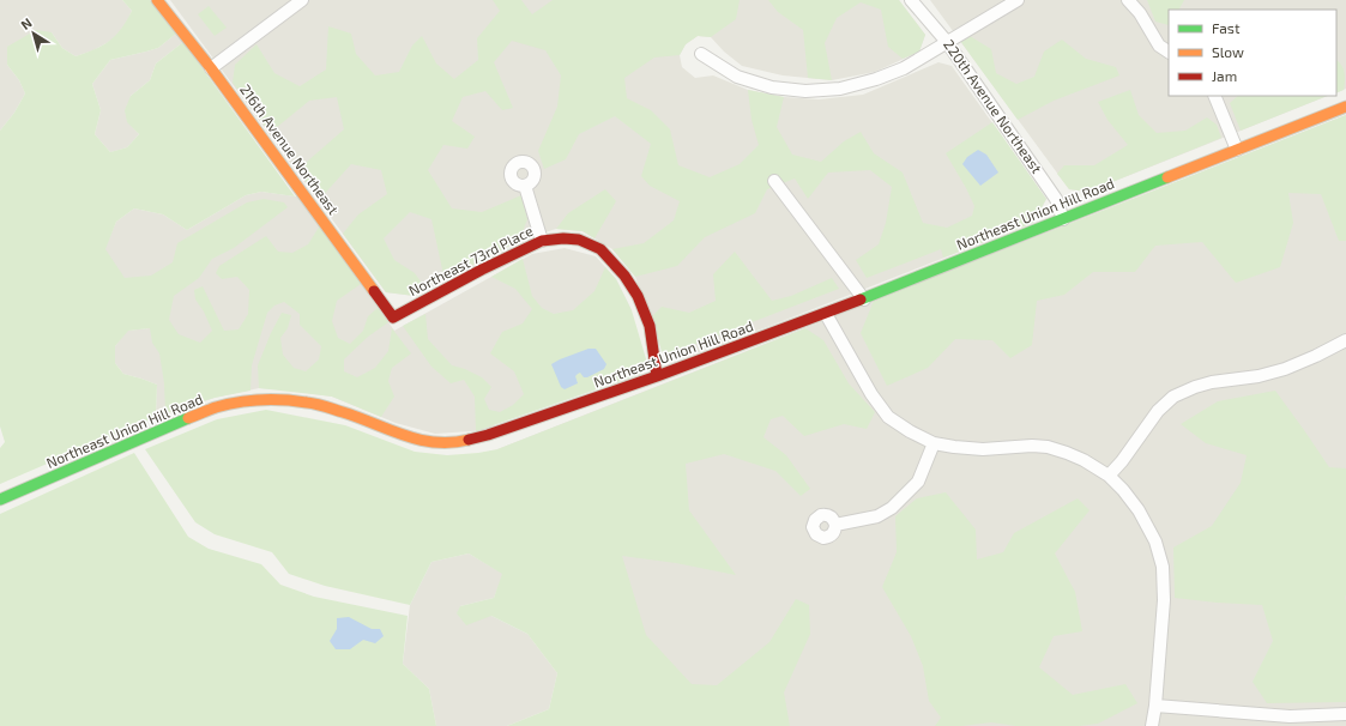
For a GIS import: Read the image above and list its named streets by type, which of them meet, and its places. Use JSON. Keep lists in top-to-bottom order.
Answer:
{
  "streets": {
    "street": [
      "220th Avenue Northeast",
      "216th Avenue Northeast",
      "Northeast Union Hill Road",
      "Northeast 73rd Place"
    ]
  },
  "crossings": [
    ["220th Avenue Northeast", "Northeast Union Hill Road"],
    ["216th Avenue Northeast", "Northeast 73rd Place"],
    ["Northeast Union Hill Road", "Northeast 73rd Place"]
  ],
  "legend": ["Fast", "Slow", "Jam"],
  "north": "top left"
}
